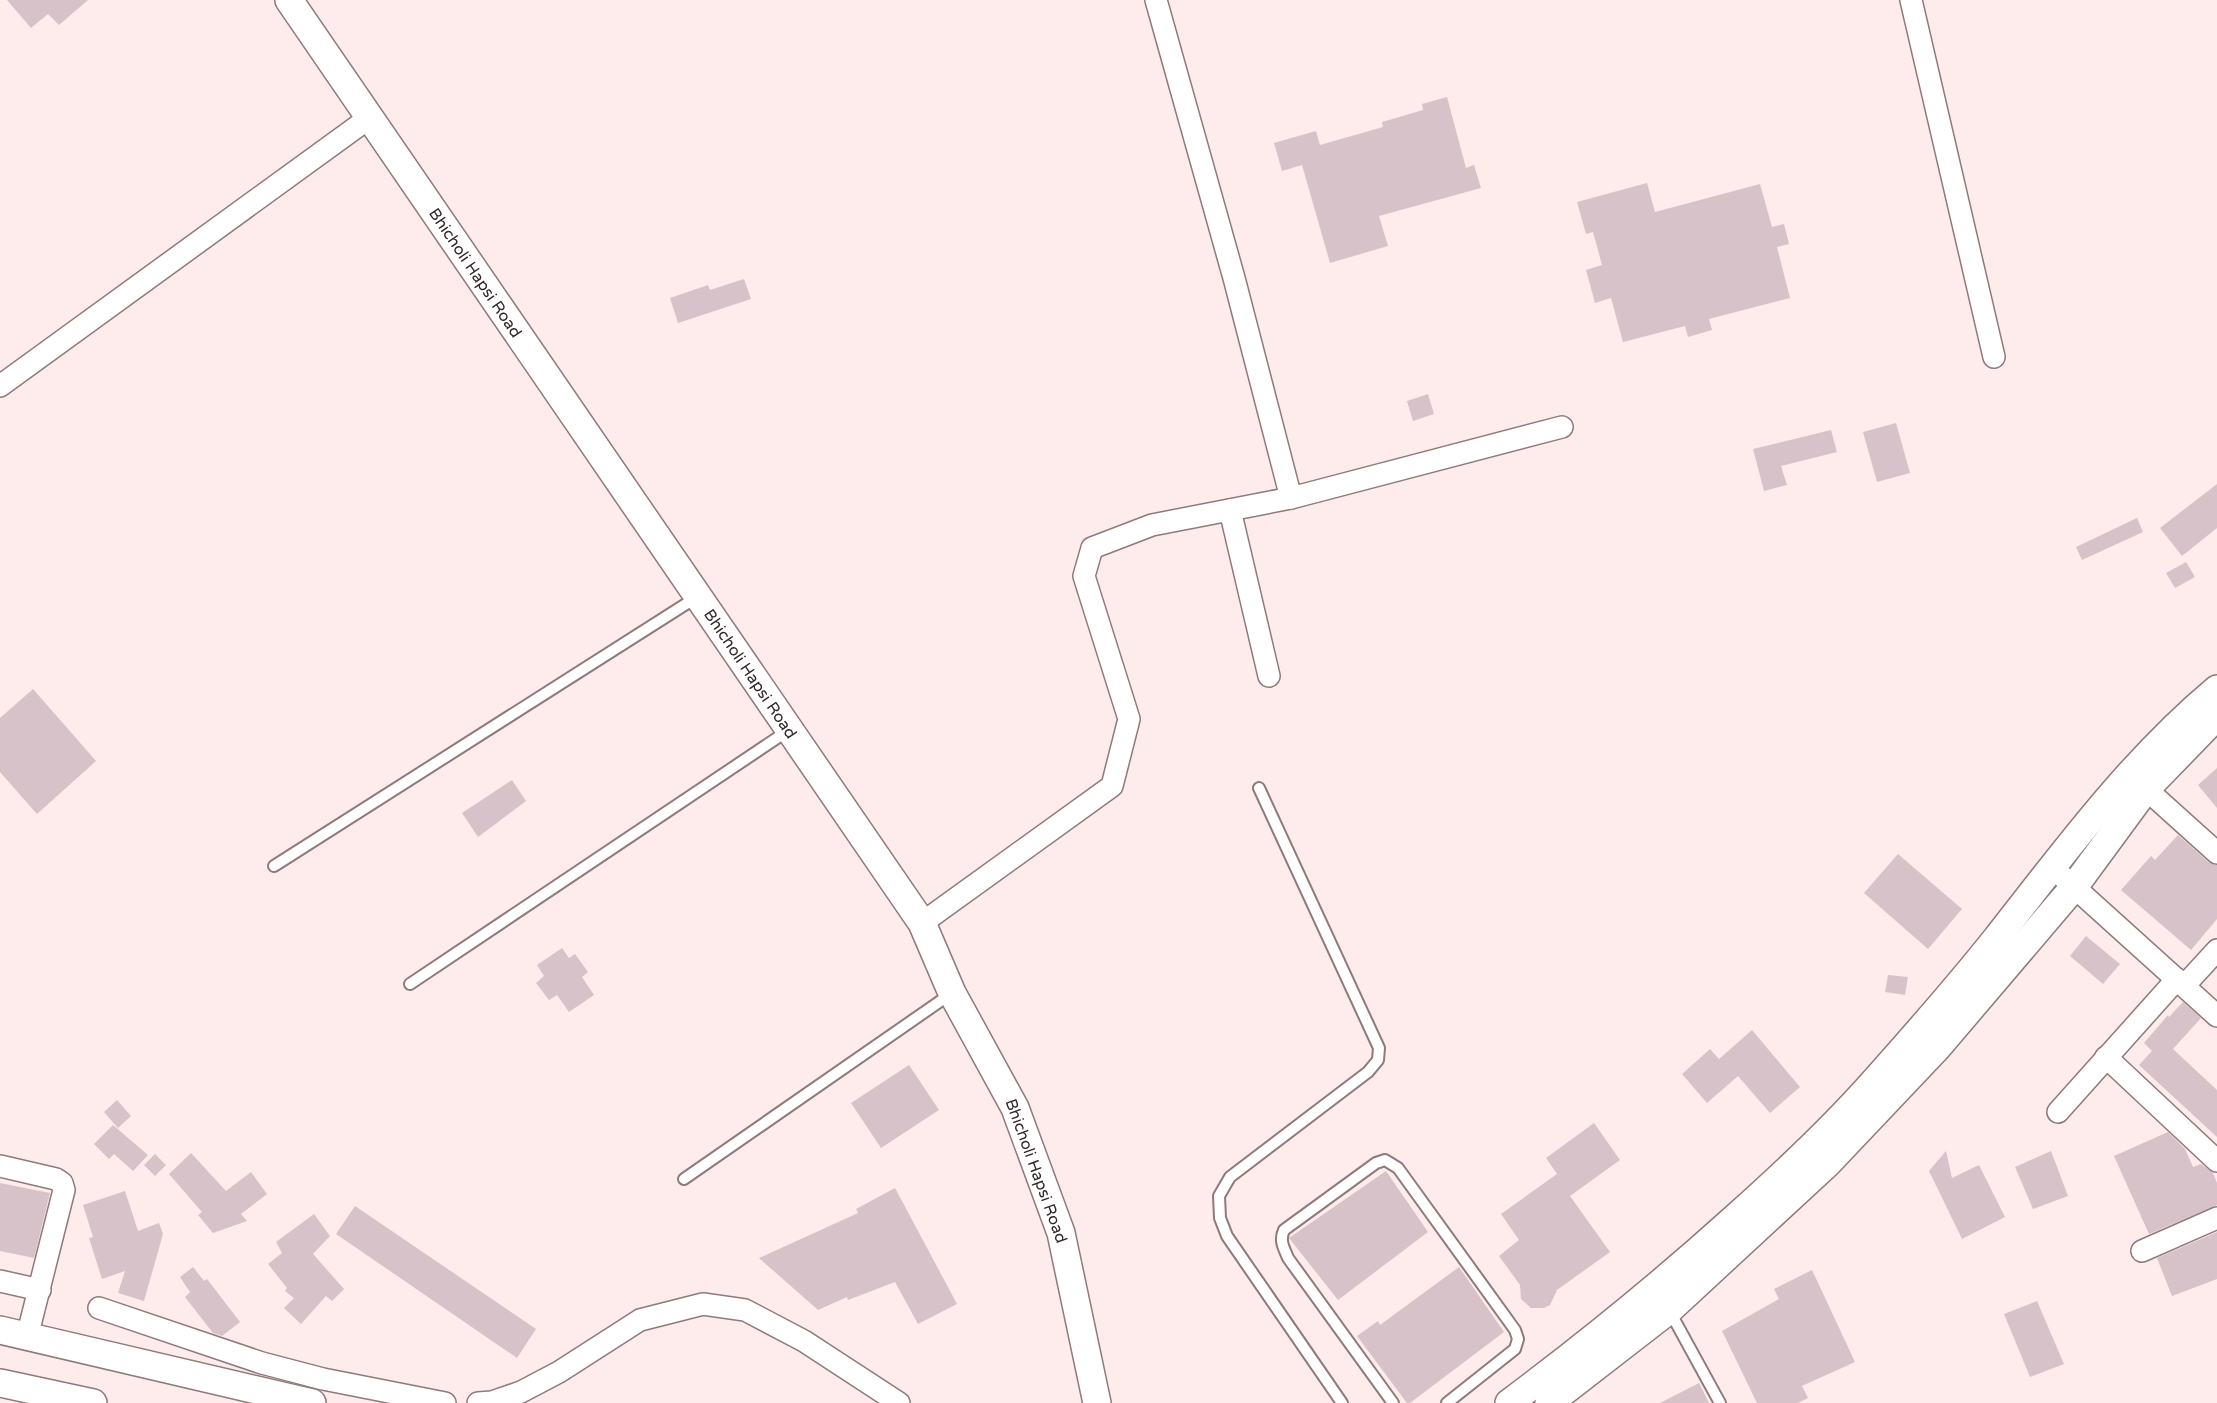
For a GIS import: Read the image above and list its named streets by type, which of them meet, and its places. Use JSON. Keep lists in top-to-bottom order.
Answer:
{
  "streets": {
    "street": ["Bhicholi Hapsi Road"]
  }
}
